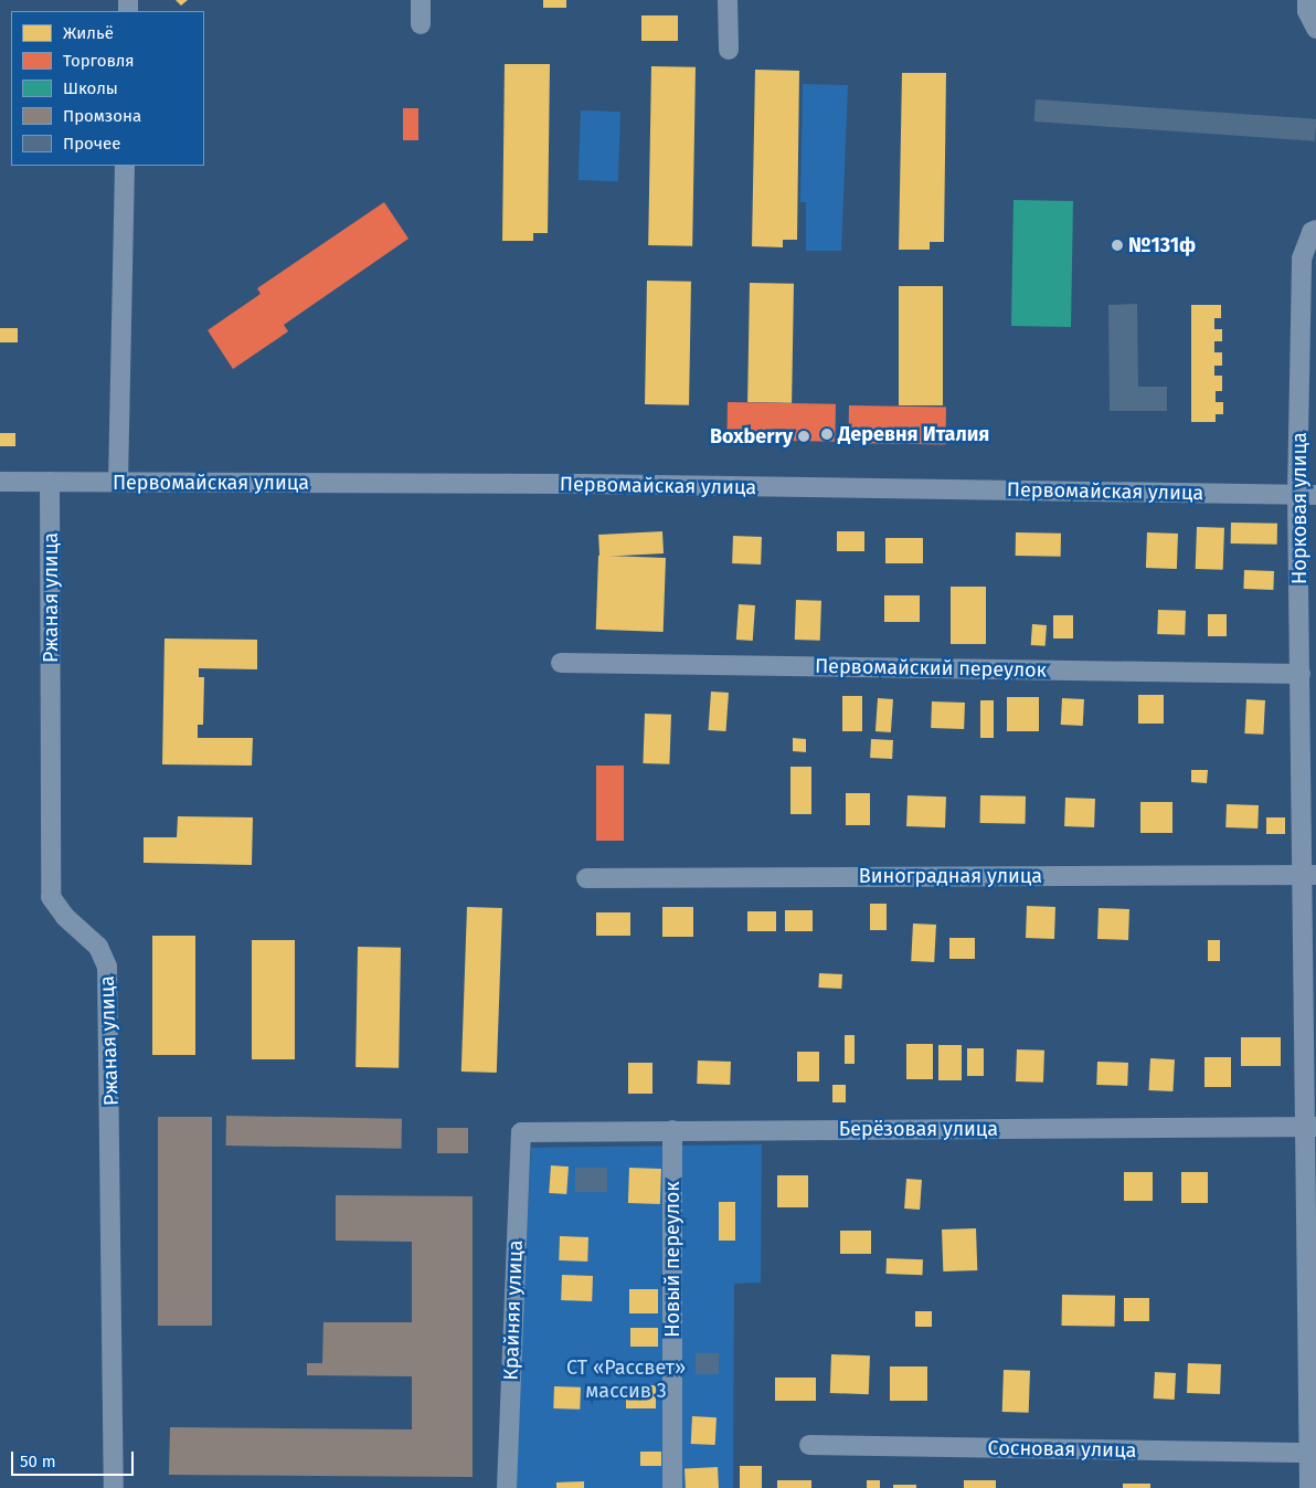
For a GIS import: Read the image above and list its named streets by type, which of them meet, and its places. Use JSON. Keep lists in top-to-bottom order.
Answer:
{
  "streets": {
    "street": [
      "Первомайская улица",
      "Норковая улица",
      "Ржаная улица",
      "Первомайский переулок",
      "Виноградная улица",
      "Берёзовая улица",
      "Новый переулок",
      "Крайняя улица",
      "Сосновая улица"
    ]
  },
  "crossings": [
    ["Первомайская улица", "Норковая улица"],
    ["Первомайская улица", "Ржаная улица"],
    ["Норковая улица", "Первомайский переулок"],
    ["Норковая улица", "Виноградная улица"],
    ["Норковая улица", "Берёзовая улица"],
    ["Норковая улица", "Сосновая улица"],
    ["Берёзовая улица", "Новый переулок"],
    ["Берёзовая улица", "Крайняя улица"]
  ],
  "parks": ["СТ «Рассвет» массив 3"],
  "places": ["№131ф", "Деревня Италия", "Boxberry"],
  "legend": [
    "Жильё",
    "Торговля",
    "Школы",
    "Промзона",
    "Прочее"
  ],
  "scale_bar": "50 m"
}
